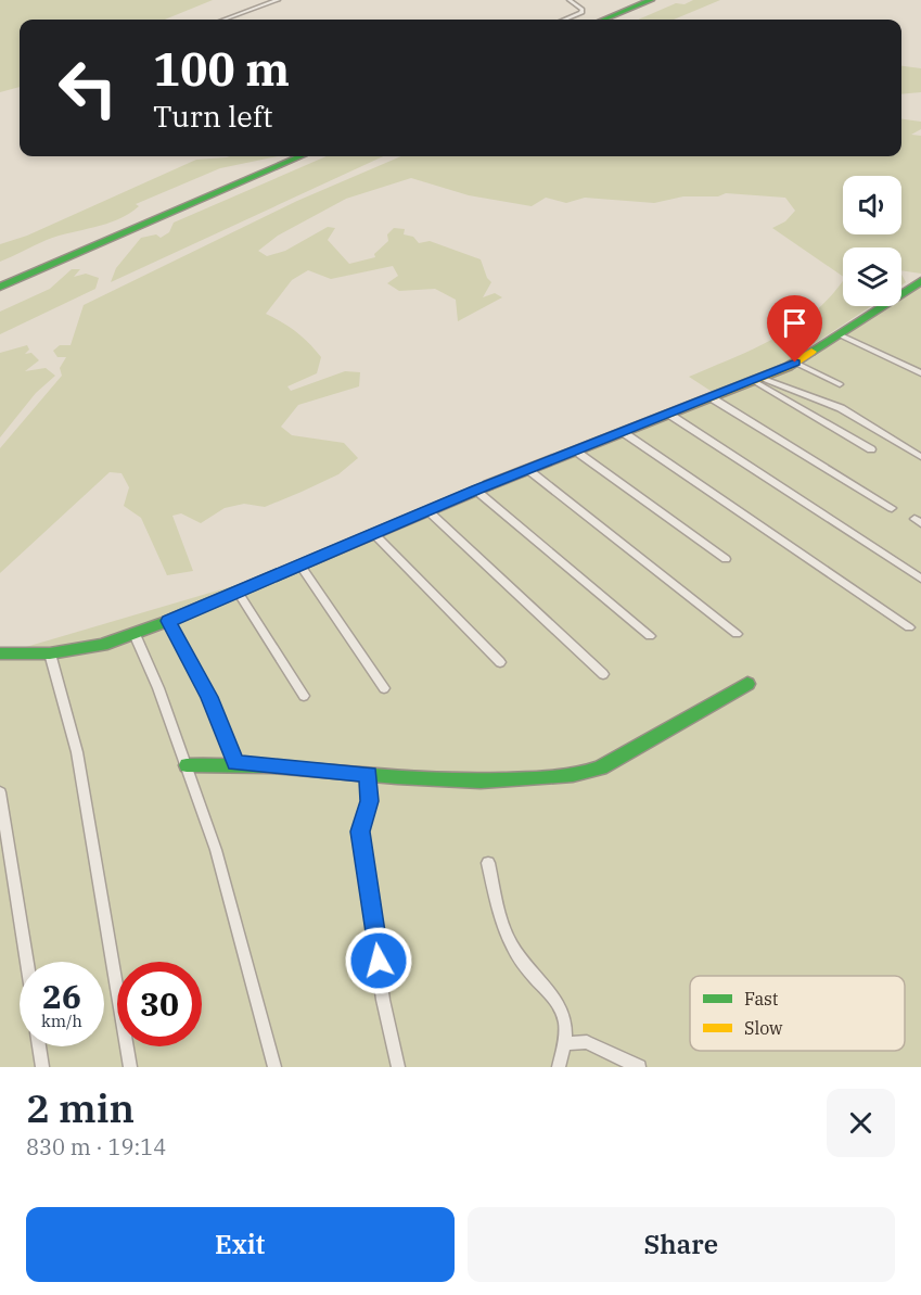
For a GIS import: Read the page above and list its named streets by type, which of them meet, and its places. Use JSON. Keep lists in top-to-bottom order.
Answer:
{
  "legend": ["Fast", "Slow"],
  "page": {
    "turn": ["100 m", "Turn left"],
    "speed": "26 km/h",
    "limit": "30",
    "heading": ["2 min", "830 m · 19:14"],
    "buttons": ["Exit", "Share"]
  }
}
